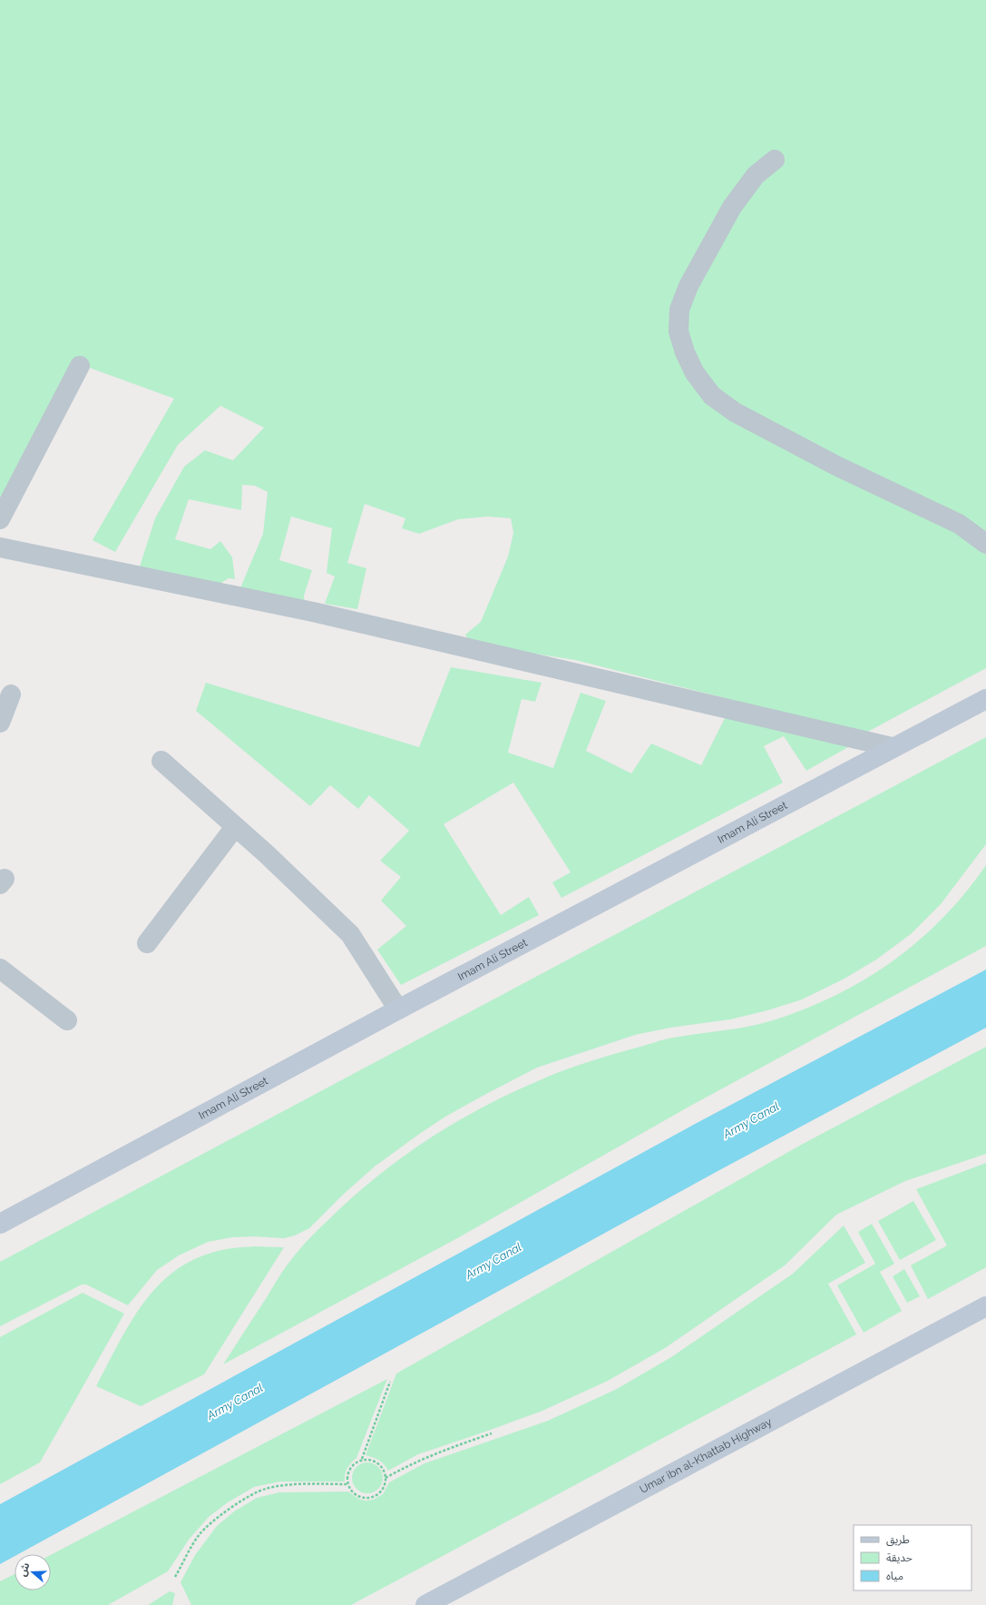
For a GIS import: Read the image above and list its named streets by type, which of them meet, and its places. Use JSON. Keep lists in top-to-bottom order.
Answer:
{
  "streets": {
    "main road": ["Imam Ali Street", "Umar ibn al-Khattab Highway"]
  },
  "water": ["Army Canal"],
  "legend": ["طريق", "حديقة", "مياه"],
  "north": "left"
}
